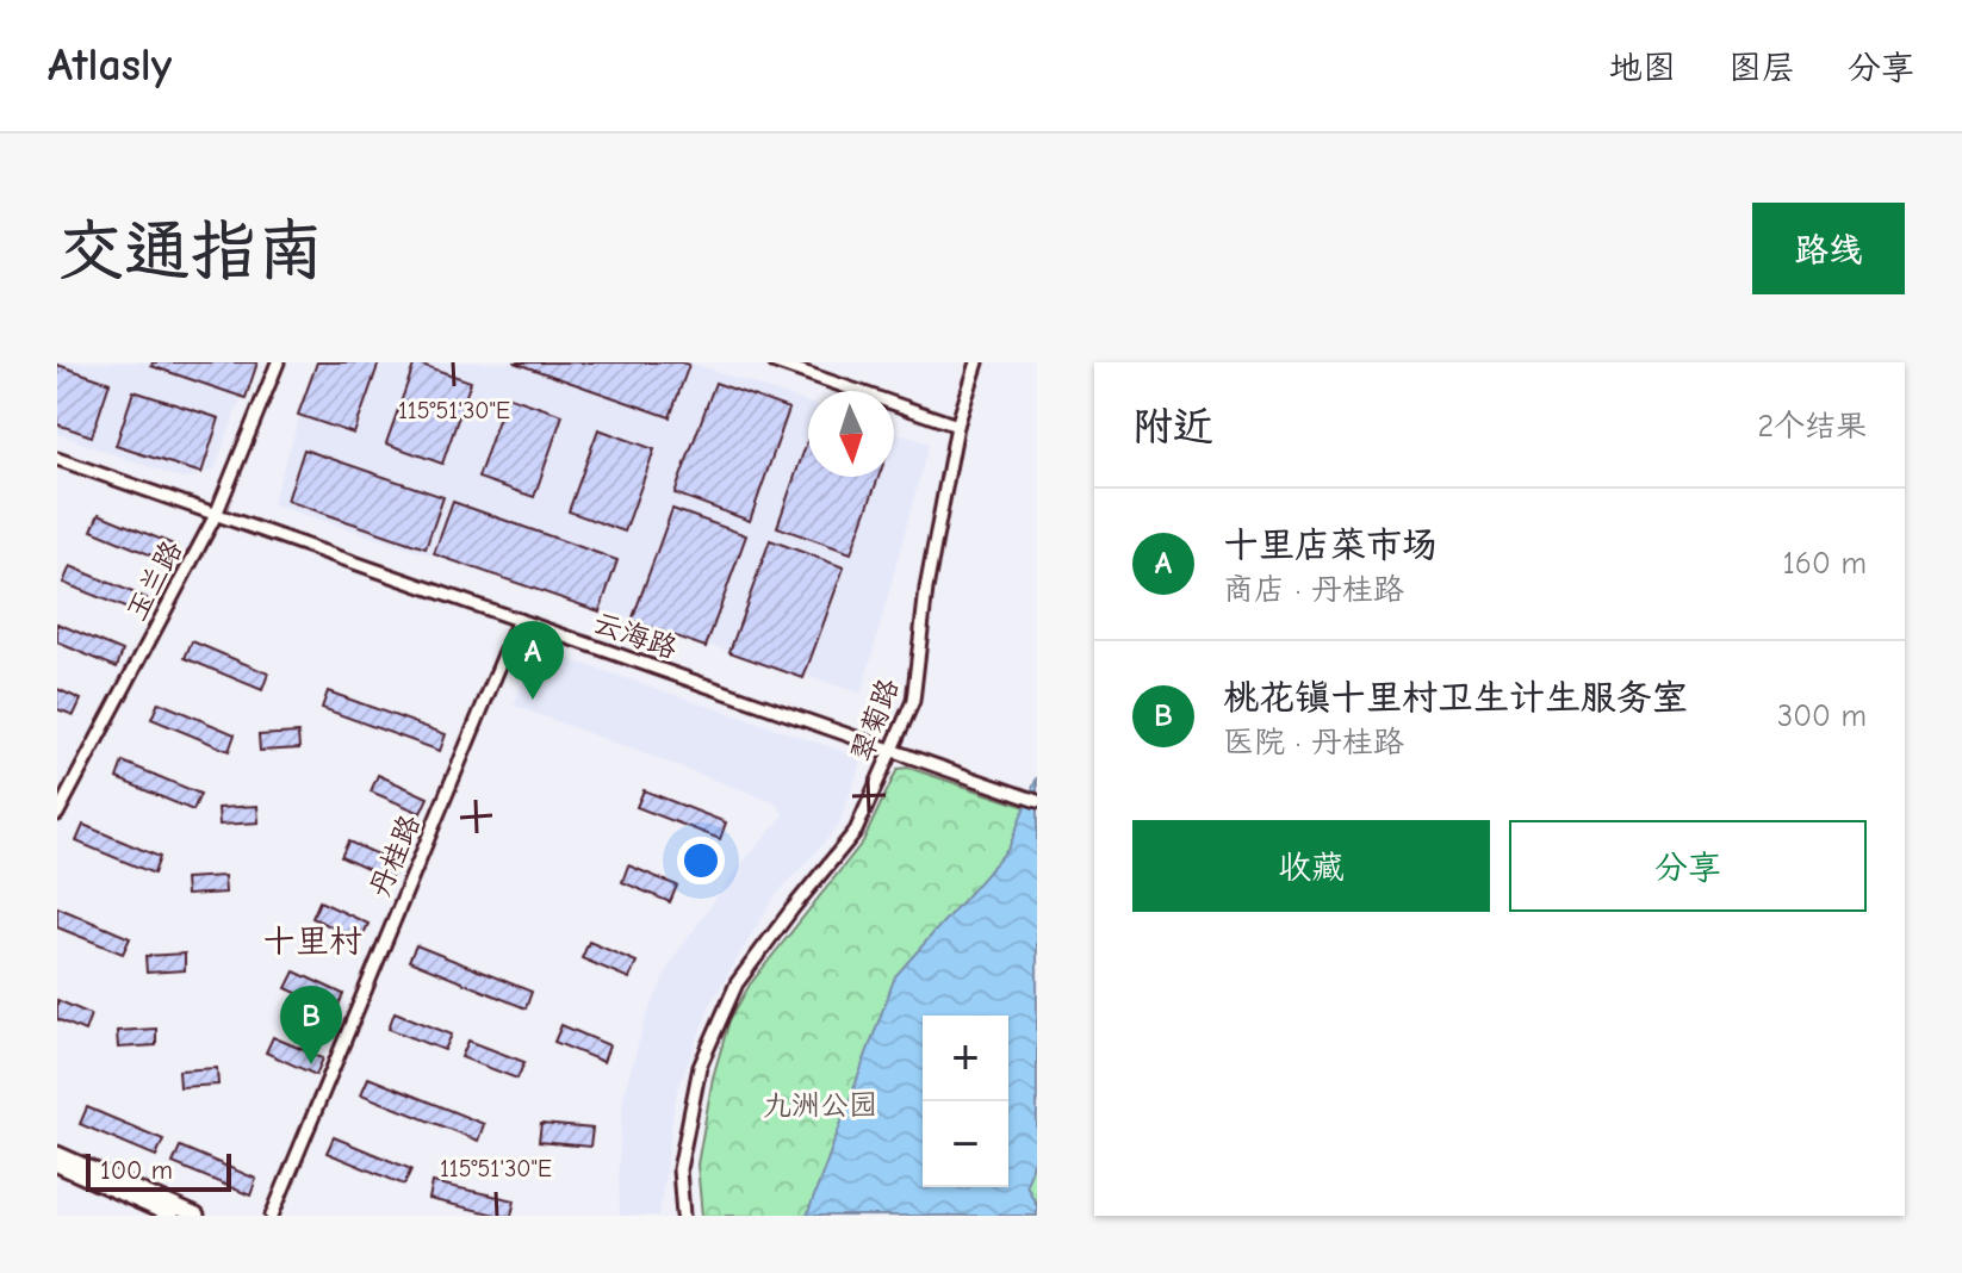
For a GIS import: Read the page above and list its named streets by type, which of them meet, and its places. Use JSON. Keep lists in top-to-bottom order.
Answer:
{
  "streets": {
    "street": [
      "玉兰路",
      "云海路",
      "翠菊路",
      "丹桂路"
    ]
  },
  "crossings": [
    ["玉兰路", "云海路"],
    ["云海路", "翠菊路"],
    ["云海路", "丹桂路"]
  ],
  "districts": ["十里村"],
  "parks": ["九洲公园"],
  "scale_bar": "100 m",
  "north": "bottom",
  "page": {
    "header": "Atlasly",
    "nav": ["地图", "图层", "分享"],
    "buttons": [
      "路线",
      ["收藏", "分享"]
    ],
    "title": "交通指南",
    "heading": ["附近", "2个结果"],
    "list": [
      {
        "mark": "A",
        "name": "十里店菜市场",
        "note": "商店 · 丹桂路",
        "value": "160 m"
      },
      {
        "mark": "B",
        "name": "桃花镇十里村卫生计生服务室",
        "note": "医院 · 丹桂路",
        "value": "300 m"
      }
    ],
    "pins": ["A", "B"],
    "map_buttons": ["+", "−"],
    "scale": "100 m"
  },
  "coordinates": ["115°51'30\"E"]
}
